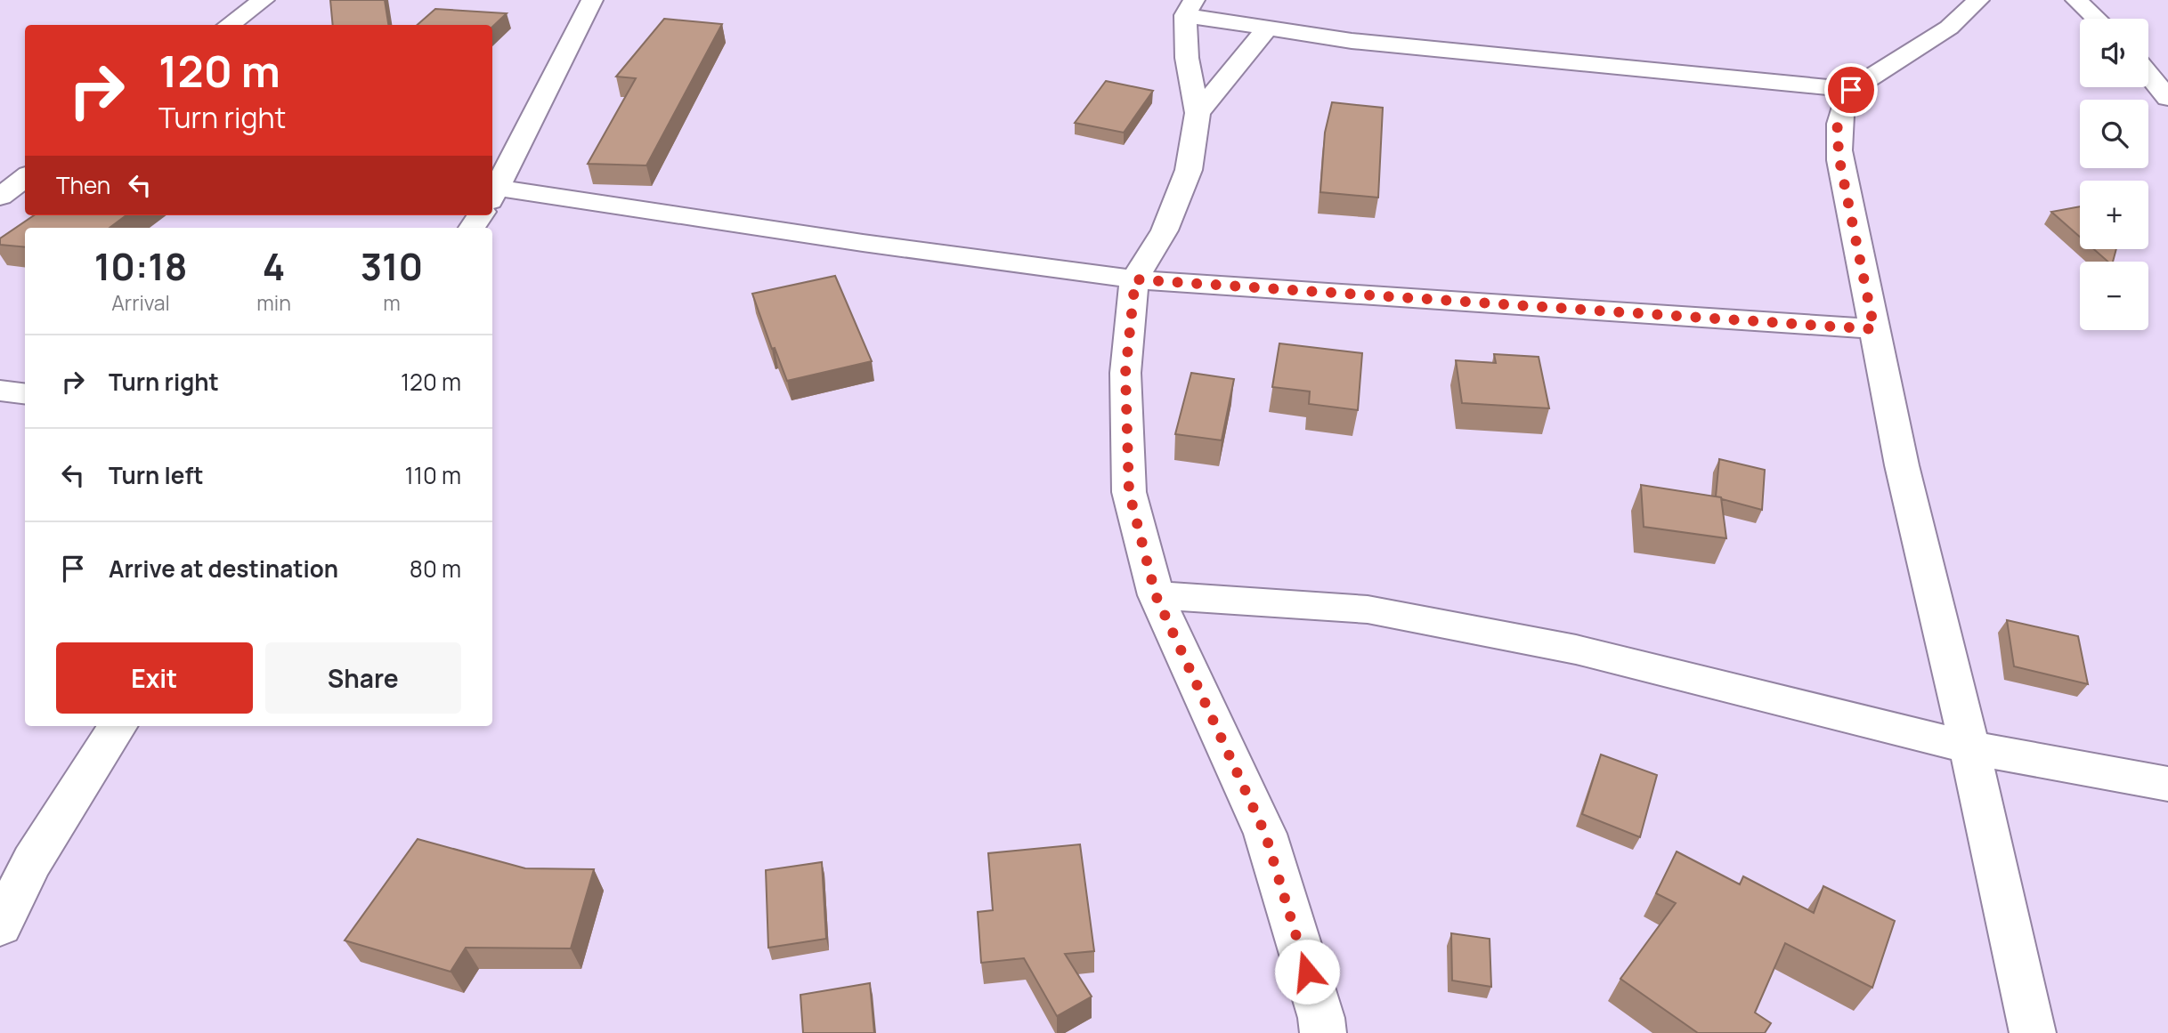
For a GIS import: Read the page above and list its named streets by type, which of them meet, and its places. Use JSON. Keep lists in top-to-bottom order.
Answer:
{
  "page": {
    "map_buttons": ["+", "−"],
    "turn": ["120 m", "Turn right"],
    "then": "Then",
    "eta": [
      "10:18",
      "Arrival",
      "4",
      "min",
      "310",
      "m"
    ],
    "list": [
      {
        "name": "Turn right",
        "value": "120 m"
      },
      {
        "name": "Turn left",
        "value": "110 m"
      },
      {
        "name": "Arrive at destination",
        "value": "80 m"
      }
    ],
    "buttons": ["Exit", "Share"]
  }
}
